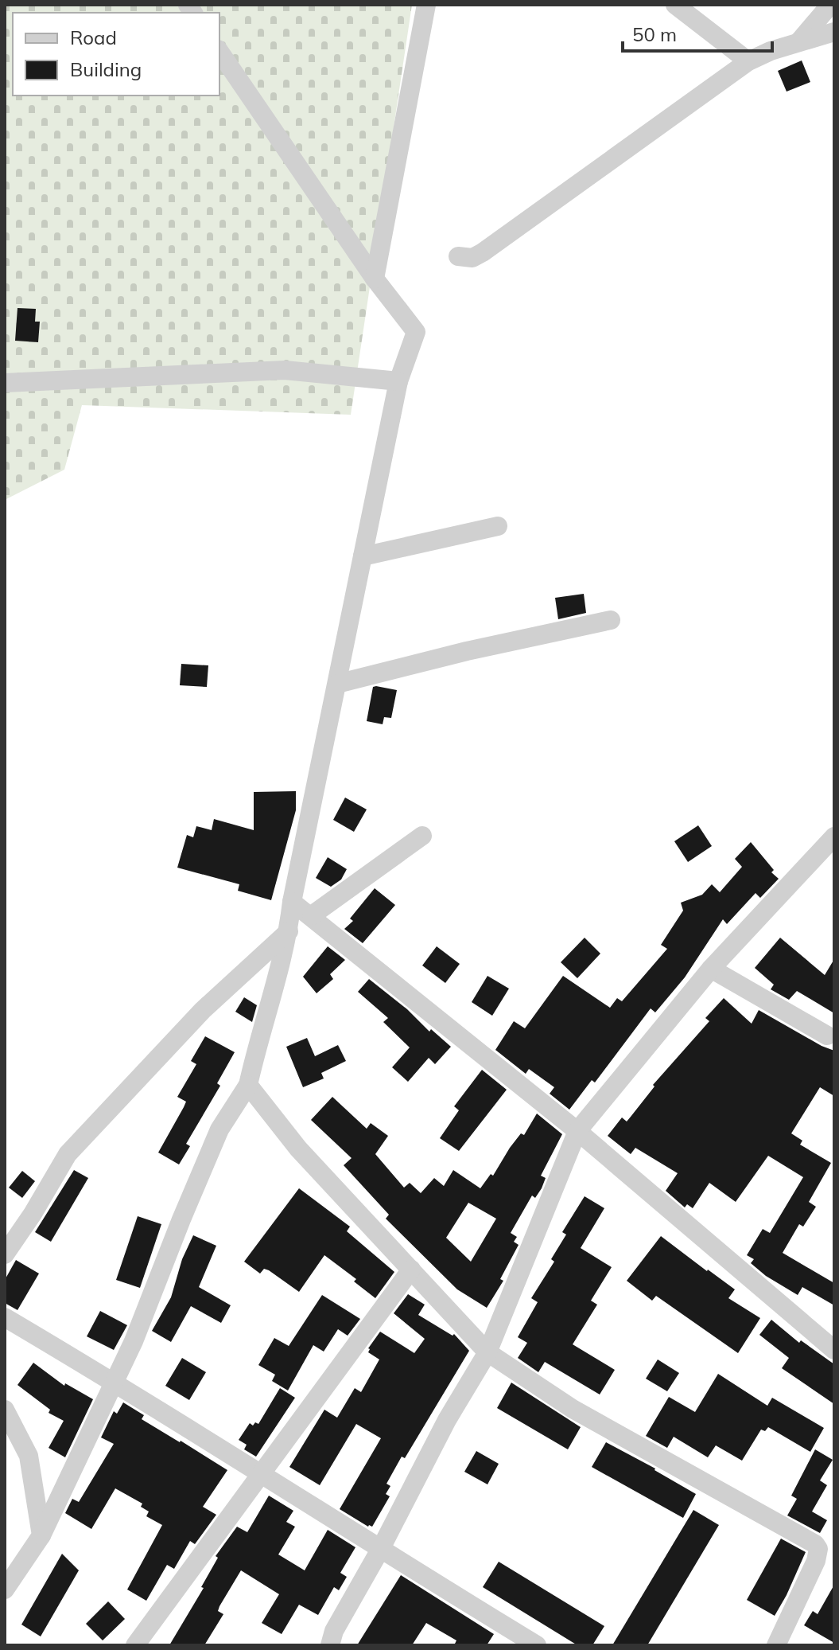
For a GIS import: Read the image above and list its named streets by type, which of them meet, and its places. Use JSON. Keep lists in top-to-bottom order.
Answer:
{
  "legend": ["Road", "Building"],
  "scale_bar": "50 m"
}
